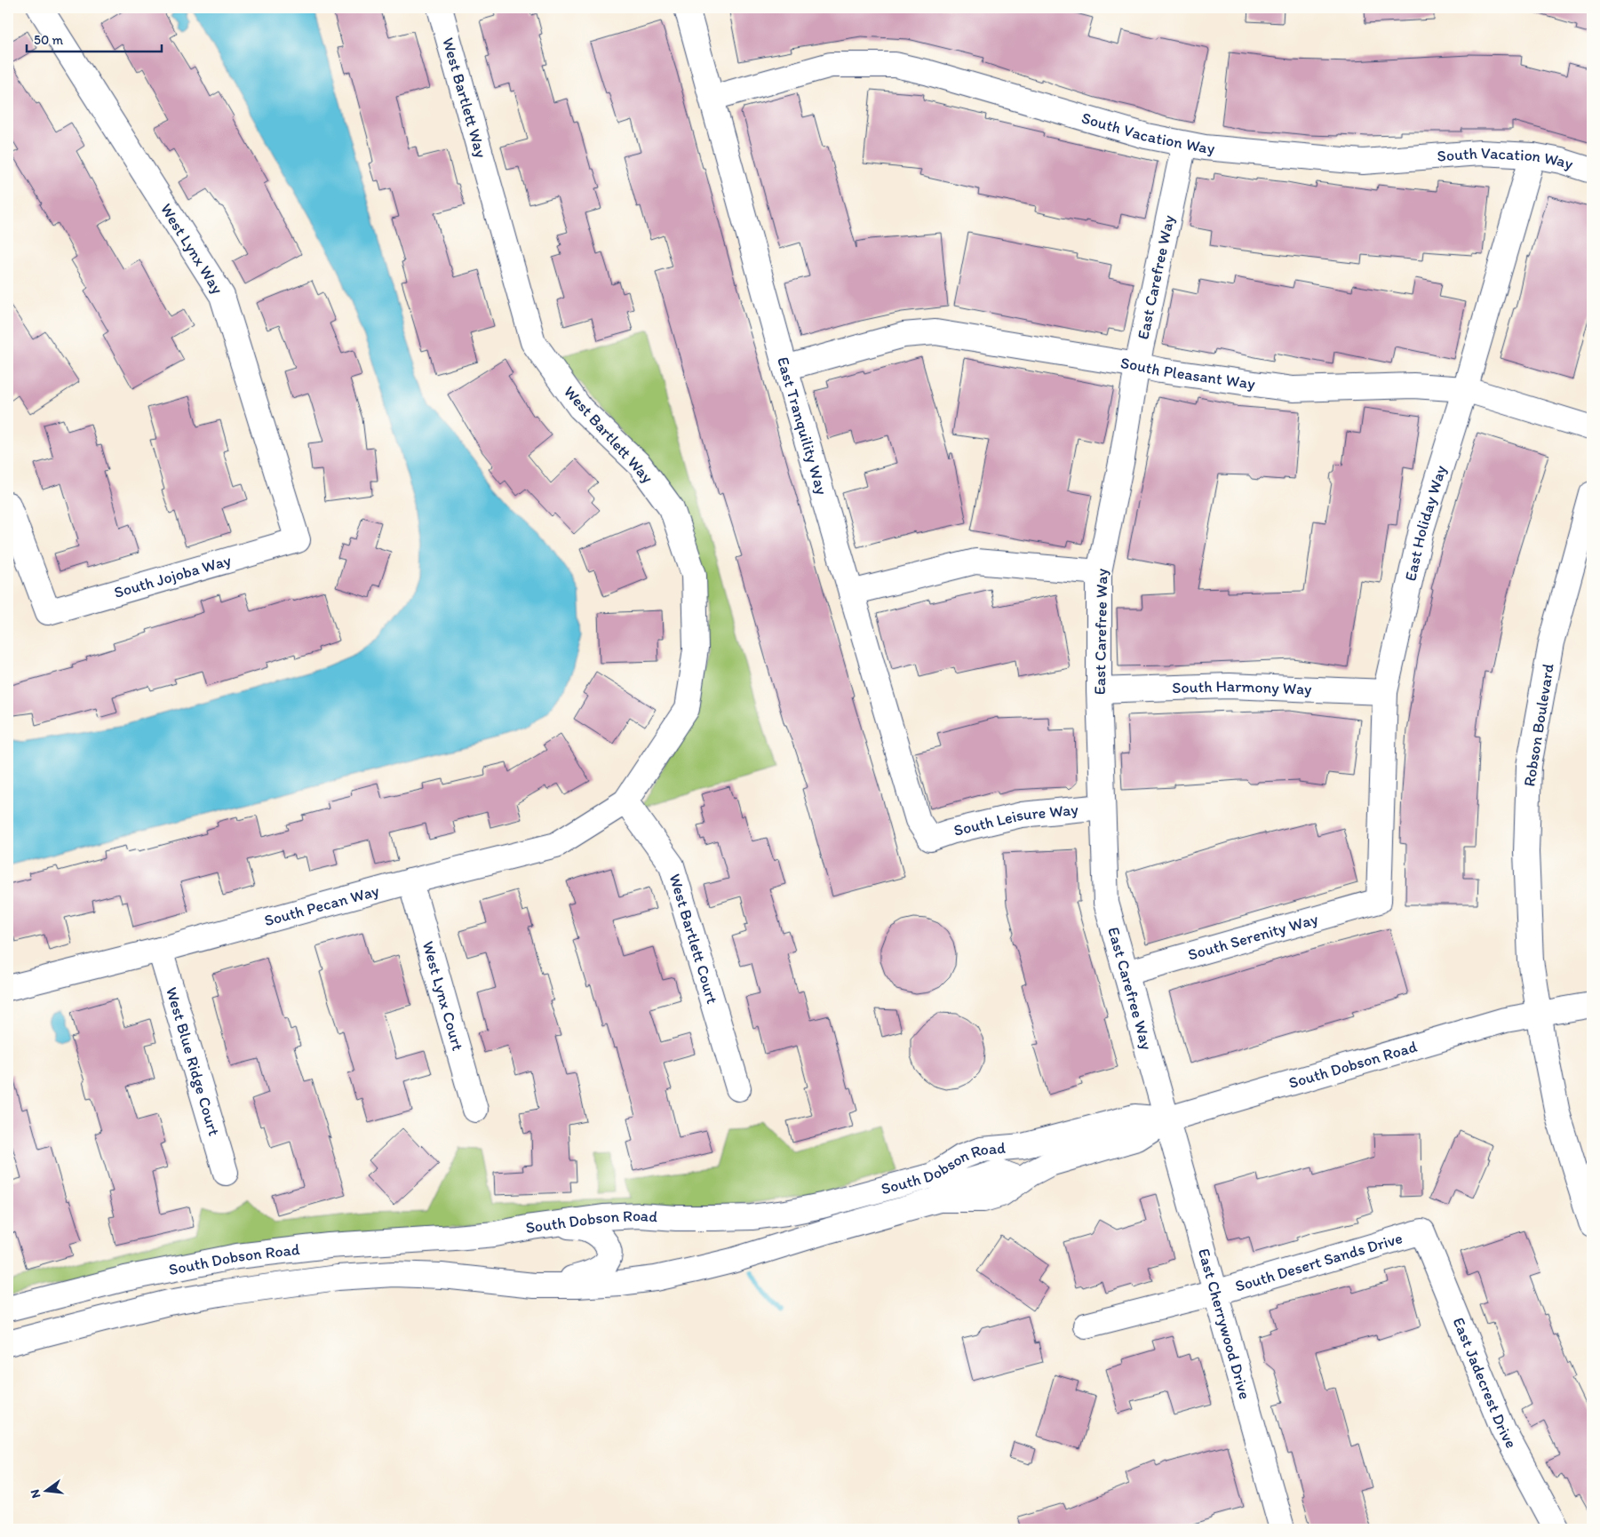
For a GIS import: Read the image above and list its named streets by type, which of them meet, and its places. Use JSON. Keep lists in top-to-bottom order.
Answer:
{
  "streets": {
    "street": [
      "West Bartlett Way",
      "South Vacation Way",
      "West Lynx Way",
      "East Carefree Way",
      "South Pleasant Way",
      "East Tranquility Way",
      "East Holiday Way",
      "South Jojoba Way",
      "South Harmony Way",
      "Robson Boulevard",
      "South Leisure Way",
      "South Pecan Way",
      "South Serenity Way",
      "West Bartlett Court",
      "West Lynx Court",
      "West Blue Ridge Court",
      "South Dobson Road",
      "South Desert Sands Drive",
      "East Cherrywood Drive",
      "East Jadecrest Drive"
    ]
  },
  "crossings": [
    ["West Bartlett Way", "South Pecan Way"],
    ["West Bartlett Way", "West Bartlett Court"],
    ["South Vacation Way", "East Carefree Way"],
    ["South Vacation Way", "East Tranquility Way"],
    ["South Vacation Way", "East Holiday Way"],
    ["West Lynx Way", "South Jojoba Way"],
    ["East Carefree Way", "South Pleasant Way"],
    ["East Carefree Way", "South Harmony Way"],
    ["East Carefree Way", "South Leisure Way"],
    ["East Carefree Way", "South Serenity Way"],
    ["East Carefree Way", "South Dobson Road"],
    ["East Carefree Way", "East Cherrywood Drive"],
    ["South Pleasant Way", "East Tranquility Way"],
    ["South Pleasant Way", "East Holiday Way"],
    ["East Tranquility Way", "South Leisure Way"],
    ["East Holiday Way", "South Harmony Way"],
    ["East Holiday Way", "South Serenity Way"],
    ["Robson Boulevard", "South Dobson Road"],
    ["South Pecan Way", "West Bartlett Court"],
    ["South Pecan Way", "West Lynx Court"],
    ["South Pecan Way", "West Blue Ridge Court"],
    ["South Dobson Road", "East Cherrywood Drive"],
    ["South Desert Sands Drive", "East Cherrywood Drive"],
    ["South Desert Sands Drive", "East Jadecrest Drive"]
  ],
  "scale_bar": "50 m",
  "north": "left"
}
